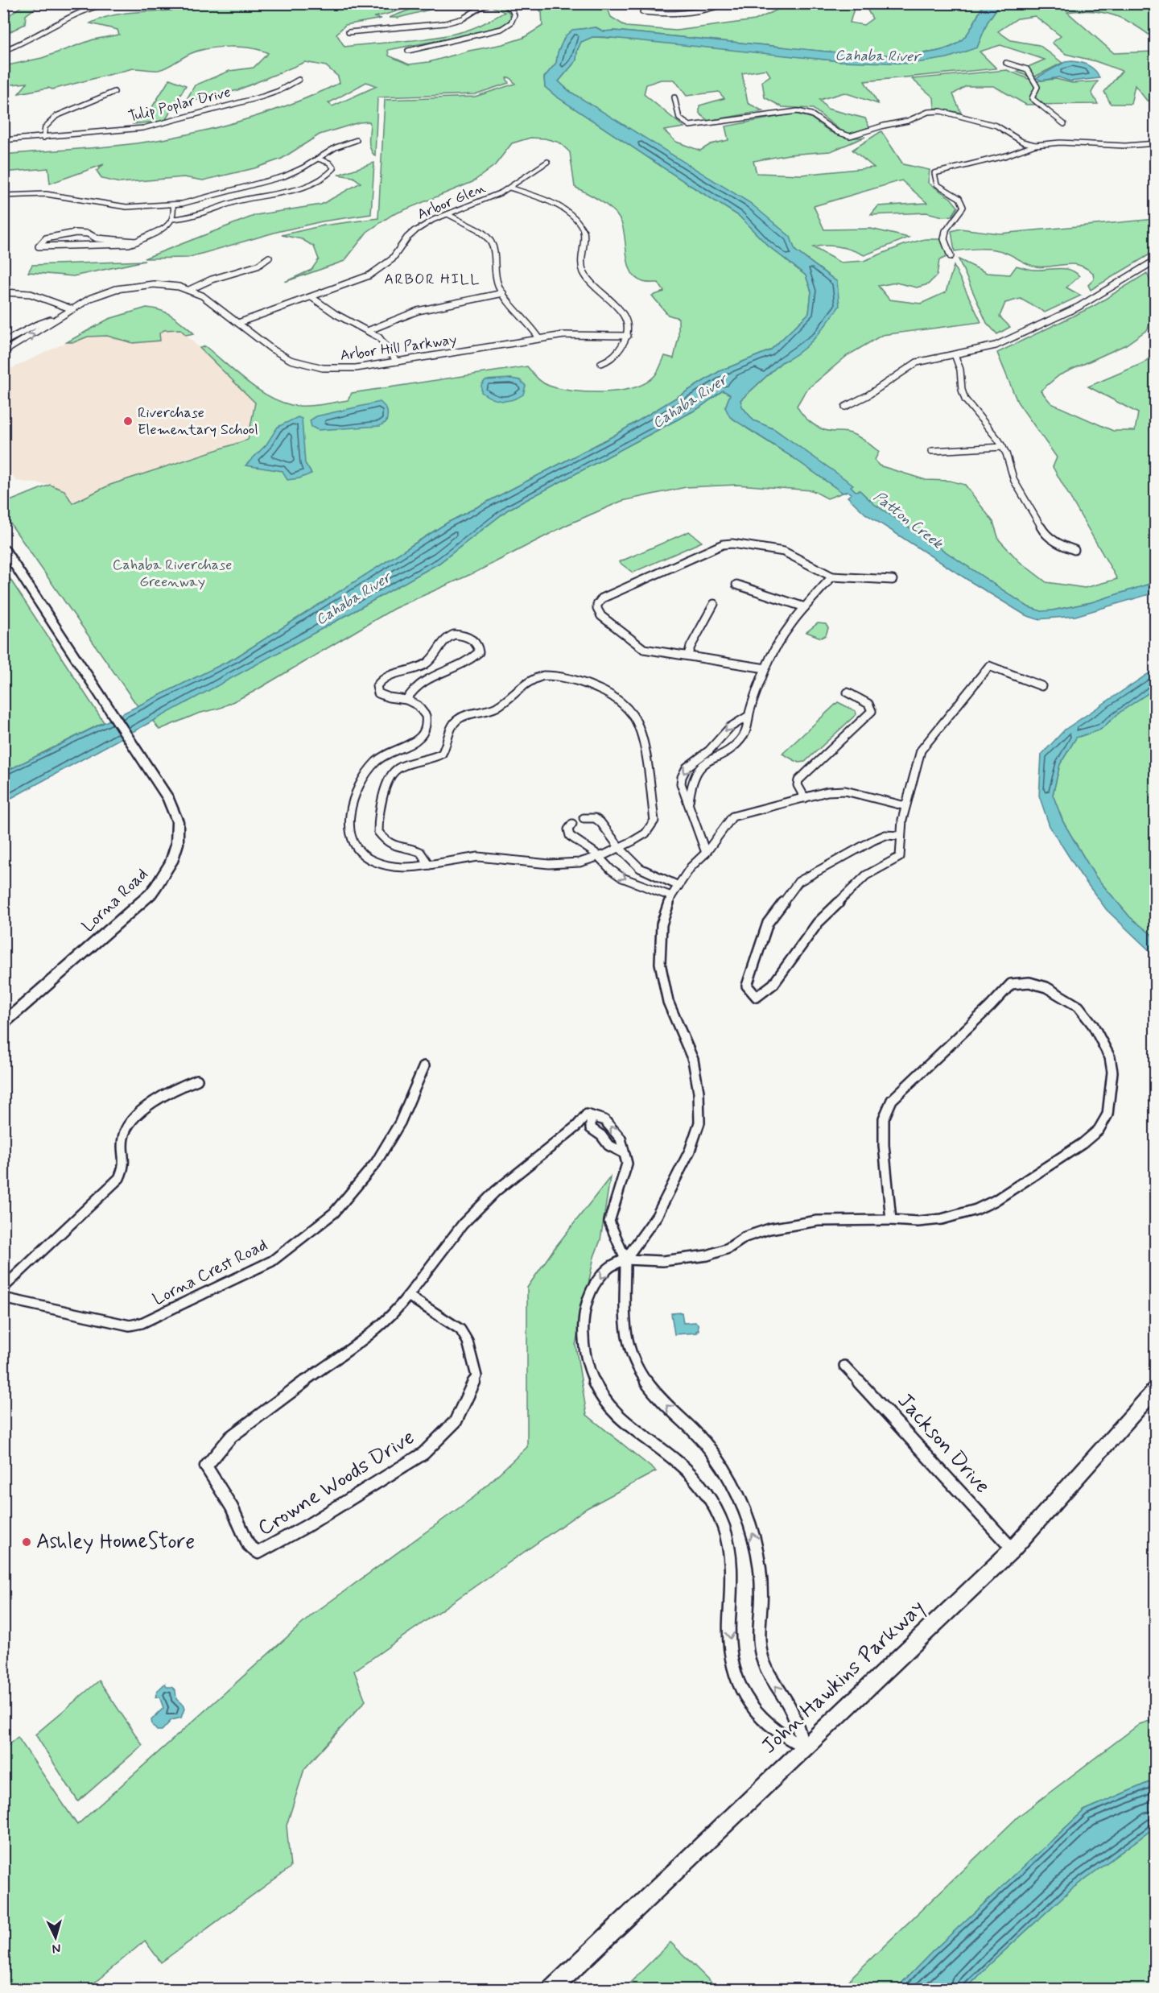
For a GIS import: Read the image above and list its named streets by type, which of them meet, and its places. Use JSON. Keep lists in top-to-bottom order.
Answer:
{
  "streets": {
    "street": [
      "Tulip Poplar Drive",
      "Arbor Glen",
      "Arbor Hill Parkway",
      "Lorna Road",
      "Lorna Crest Road",
      "Jackson Drive",
      "Crowne Woods Drive",
      "John Hawkins Parkway"
    ]
  },
  "crossings": [
    ["Arbor Glen", "Arbor Hill Parkway"],
    ["Jackson Drive", "John Hawkins Parkway"]
  ],
  "districts": ["ARBOR HILL"],
  "water": ["Cahaba River", "Patton Creek"],
  "parks": ["Cahaba Riverchase Greenway"],
  "places": ["Riverchase Elementary School", "Ashley HomeStore"],
  "north": "bottom"
}
